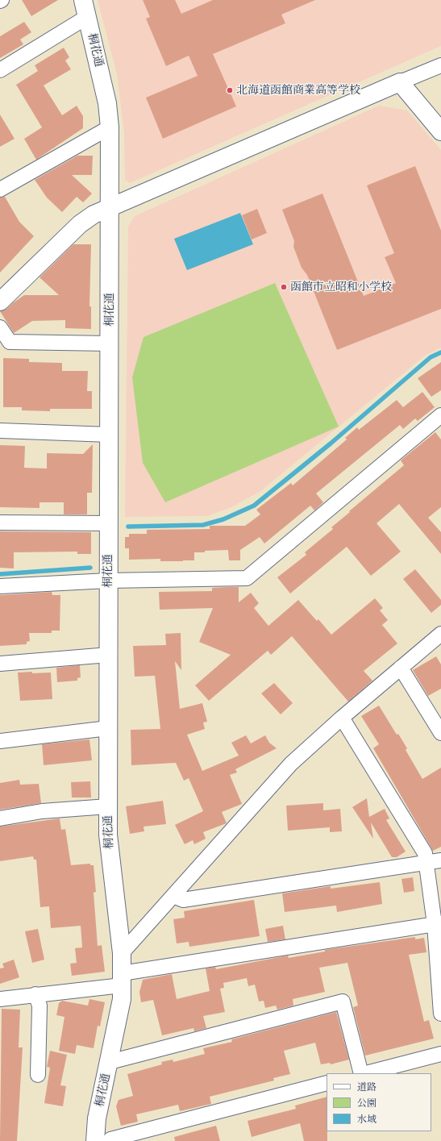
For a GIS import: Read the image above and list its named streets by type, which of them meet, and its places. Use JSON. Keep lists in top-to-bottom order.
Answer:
{
  "streets": {
    "street": ["桐花通"]
  },
  "places": ["北海道函館商業高等学校", "函館市立昭和小学校"],
  "legend": ["道路", "公園", "水域"]
}
